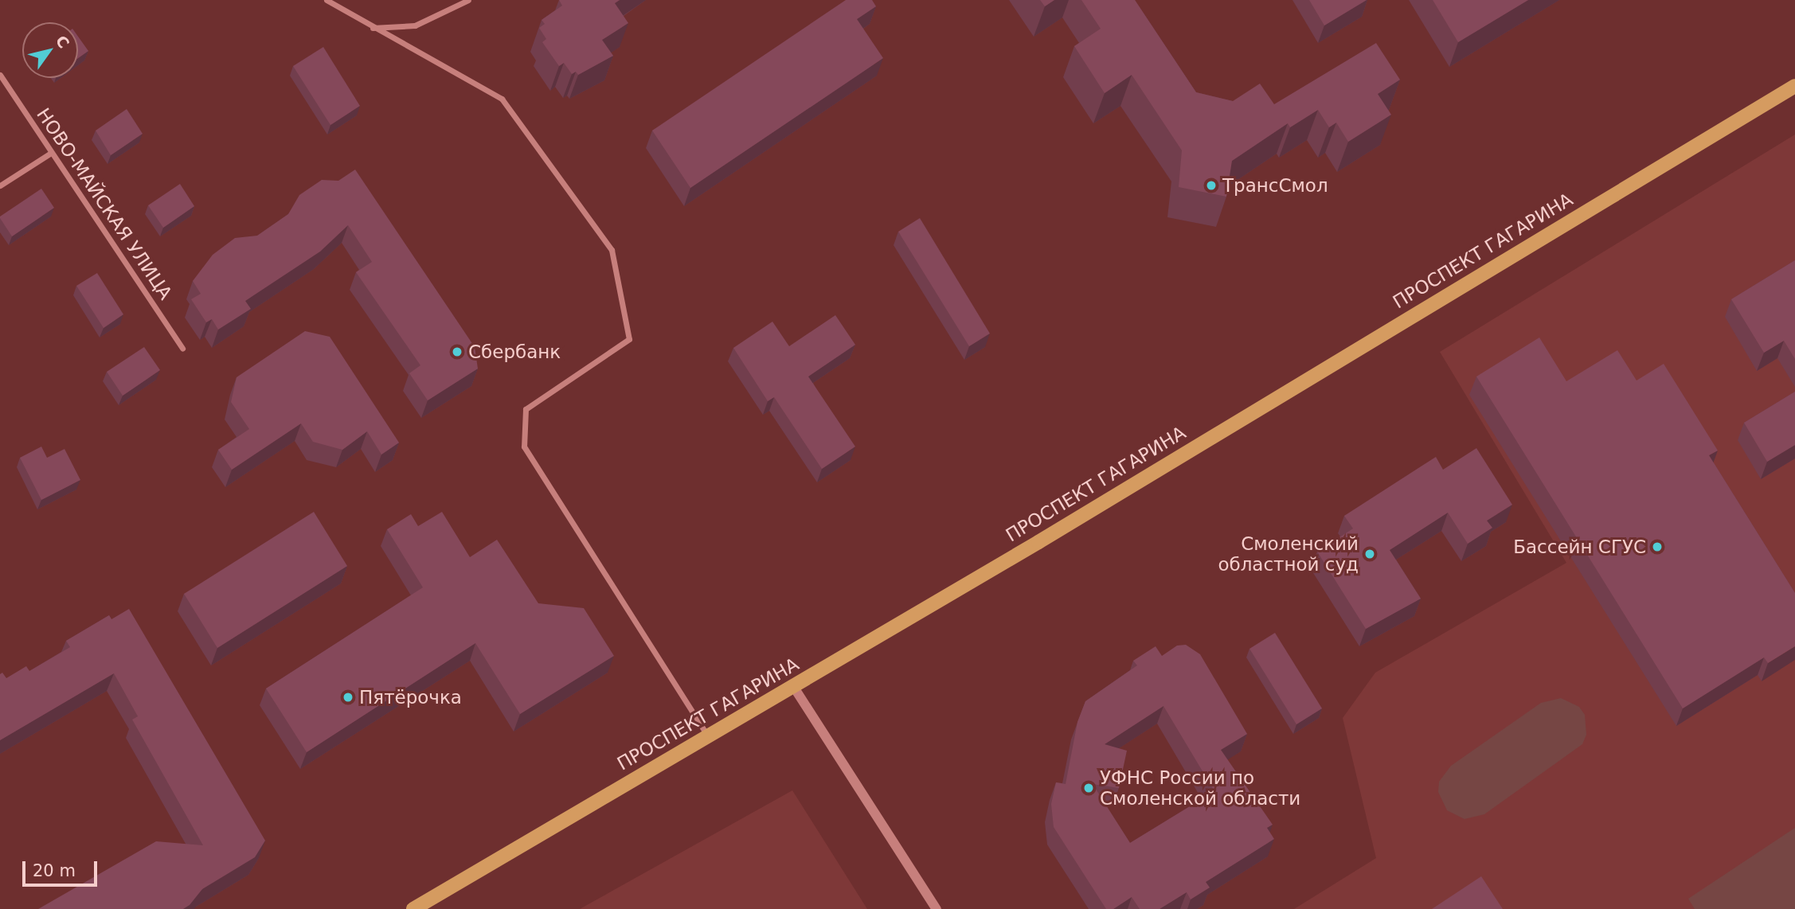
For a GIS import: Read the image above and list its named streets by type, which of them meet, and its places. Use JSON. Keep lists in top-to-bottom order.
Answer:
{
  "streets": {
    "main road": ["ПРОСПЕКТ ГАГАРИНА"],
    "street": ["НОВО-МАЙСКАЯ УЛИЦА"]
  },
  "places": [
    "ТрансСмол",
    "Сбербанк",
    "Бассейн СГУС",
    "Смоленский областной суд",
    "Пятёрочка",
    "УФНС России по Смоленской области"
  ],
  "scale_bar": "20 m",
  "north": "top right"
}
